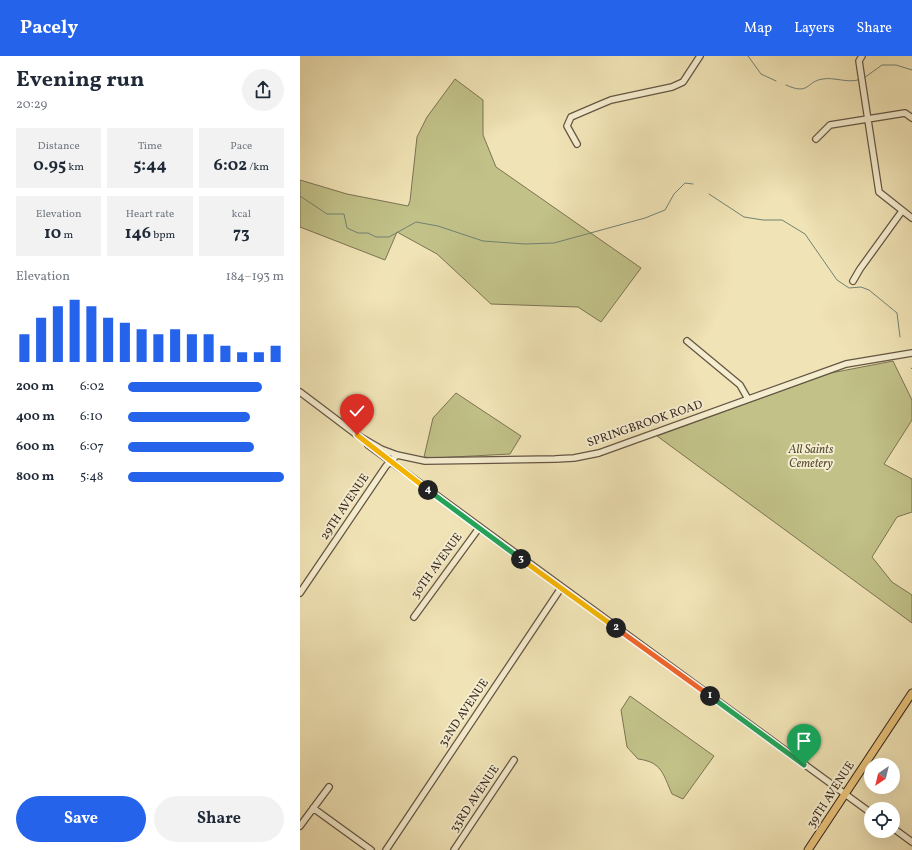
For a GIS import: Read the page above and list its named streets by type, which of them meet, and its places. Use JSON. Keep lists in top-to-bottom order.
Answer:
{
  "streets": {
    "main road": ["39TH AVENUE"],
    "street": [
      "SPRINGBROOK ROAD",
      "29TH AVENUE",
      "30TH AVENUE",
      "32ND AVENUE",
      "33RD AVENUE"
    ]
  },
  "crossings": [
    ["SPRINGBROOK ROAD", "29TH AVENUE"]
  ],
  "parks": ["All Saints Cemetery"],
  "north": "bottom left",
  "page": {
    "header": "Pacely",
    "nav": ["Map", "Layers", "Share"],
    "heading": ["Evening run", "20:29"],
    "stats": [
      ["Distance", "0.95 km"],
      ["Time", "5:44"],
      ["Pace", "6:02 /km"],
      ["Elevation", "10 m"],
      ["Heart rate", "146 bpm"],
      ["kcal", "73"]
    ],
    "chart": ["Elevation", "184–193 m"],
    "list": [
      {
        "name": "200 m",
        "note": "6:02"
      },
      {
        "name": "400 m",
        "note": "6:10"
      },
      {
        "name": "600 m",
        "note": "6:07"
      },
      {
        "name": "800 m",
        "note": "5:48"
      }
    ],
    "pins": [
      "4",
      "3",
      "2",
      "1"
    ],
    "buttons": ["Save", "Share"]
  }
}
